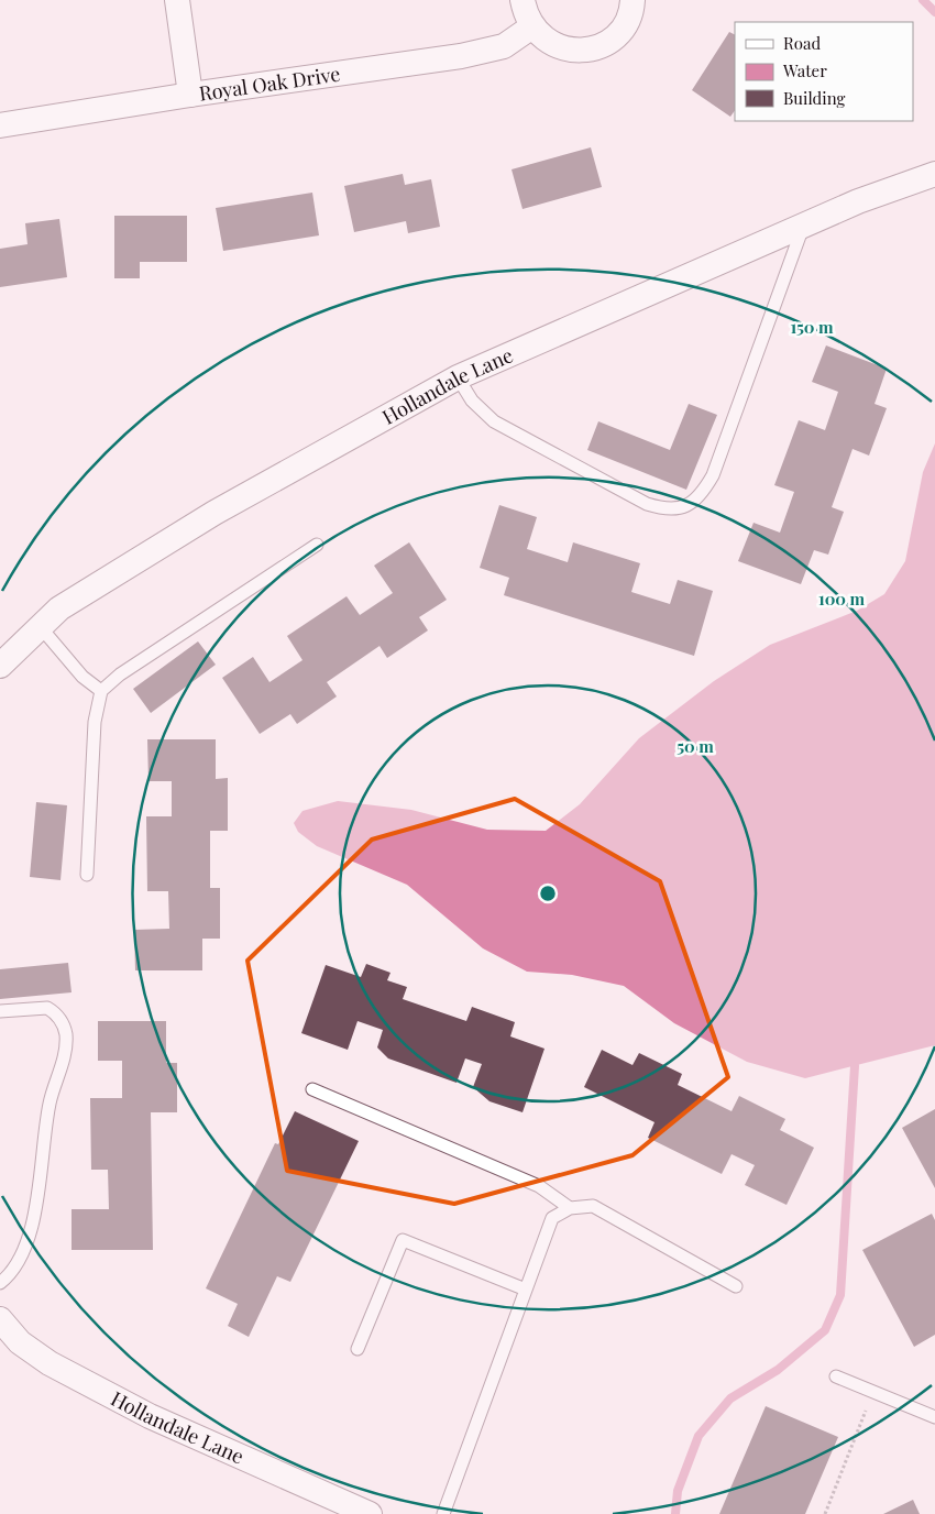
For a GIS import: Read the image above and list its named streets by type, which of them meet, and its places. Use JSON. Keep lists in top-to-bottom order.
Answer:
{
  "streets": {
    "street": ["Royal Oak Drive", "Hollandale Lane"]
  },
  "legend": ["Road", "Water", "Building"],
  "rings": ["150 m", "100 m", "50 m"]
}
